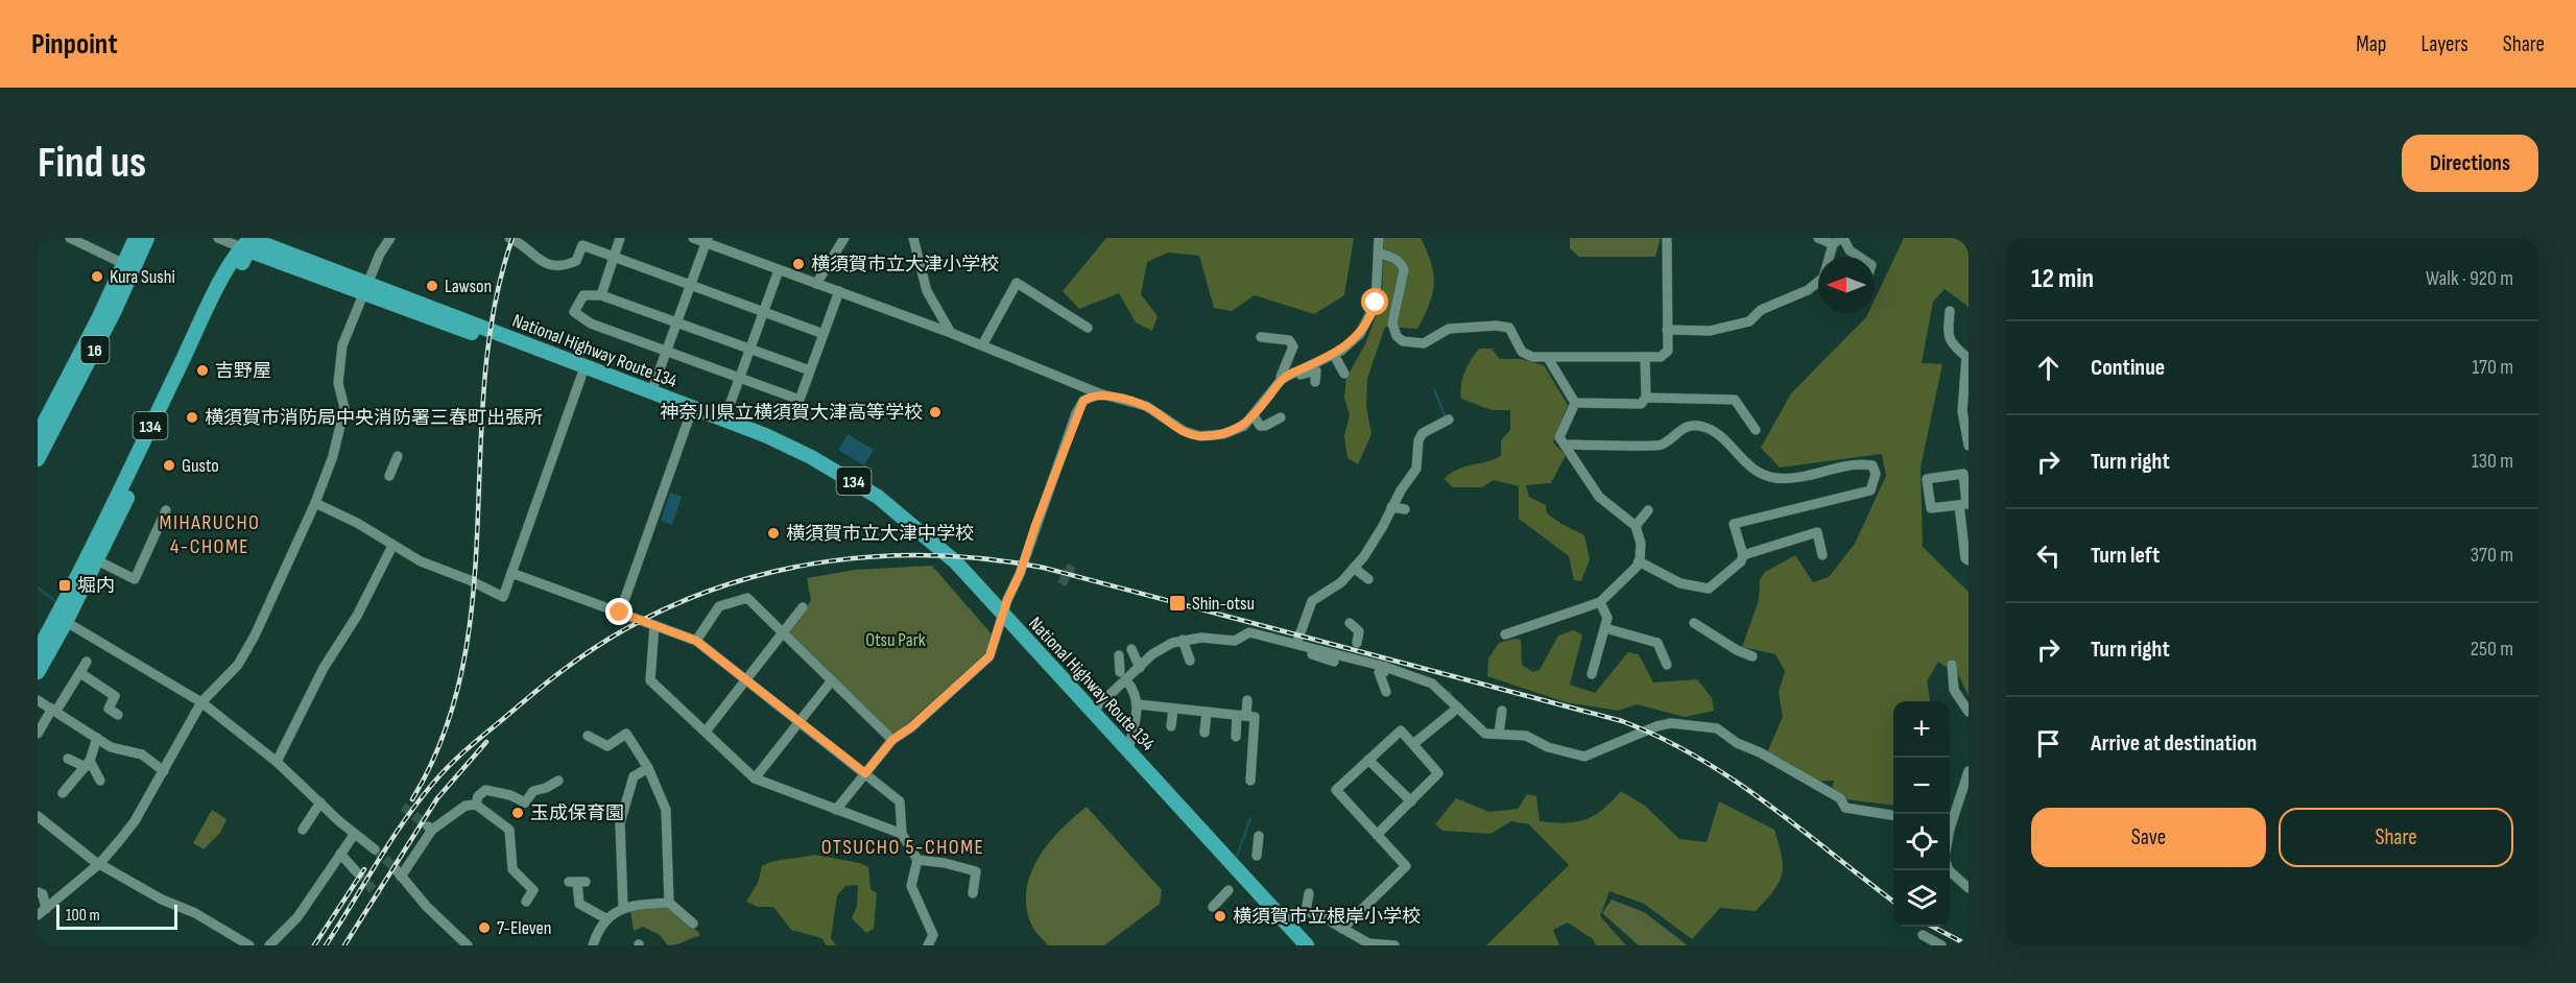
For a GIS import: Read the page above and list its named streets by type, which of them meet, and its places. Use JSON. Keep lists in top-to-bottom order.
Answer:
{
  "streets": {
    "highway": ["16", "National Highway Route 134", "134"]
  },
  "crossings": [
    ["National Highway Route 134", "134"]
  ],
  "districts": ["MIHARUCHO 4-CHOME", "OTSUCHO 5-CHOME"],
  "parks": ["Otsu Park"],
  "places": {
    "other": [
      "横須賀市立大津小学校",
      "Kura Sushi",
      "Lawson",
      "吉野屋",
      "神奈川県立横須賀大津高等学校",
      "横須賀市消防局中央消防署三春町出張所",
      "Gusto",
      "横須賀市立大津中学校",
      "玉成保育園",
      "横須賀市立根岸小学校",
      "7-Eleven"
    ],
    "transit": ["堀内", "Shin-otsu"]
  },
  "scale_bar": "100 m",
  "north": "left",
  "page": {
    "header": "Pinpoint",
    "nav": ["Map", "Layers", "Share"],
    "buttons": [
      "Directions",
      ["Save", "Share"]
    ],
    "title": "Find us",
    "heading": ["12 min", "Walk · 920 m"],
    "list": [
      ["Continue", "170 m"],
      ["Turn right", "130 m"],
      ["Turn left", "370 m"],
      ["Turn right", "250 m"],
      "Arrive at destination"
    ],
    "map_buttons": ["+", "−"],
    "scale": "100 m"
  }
}
